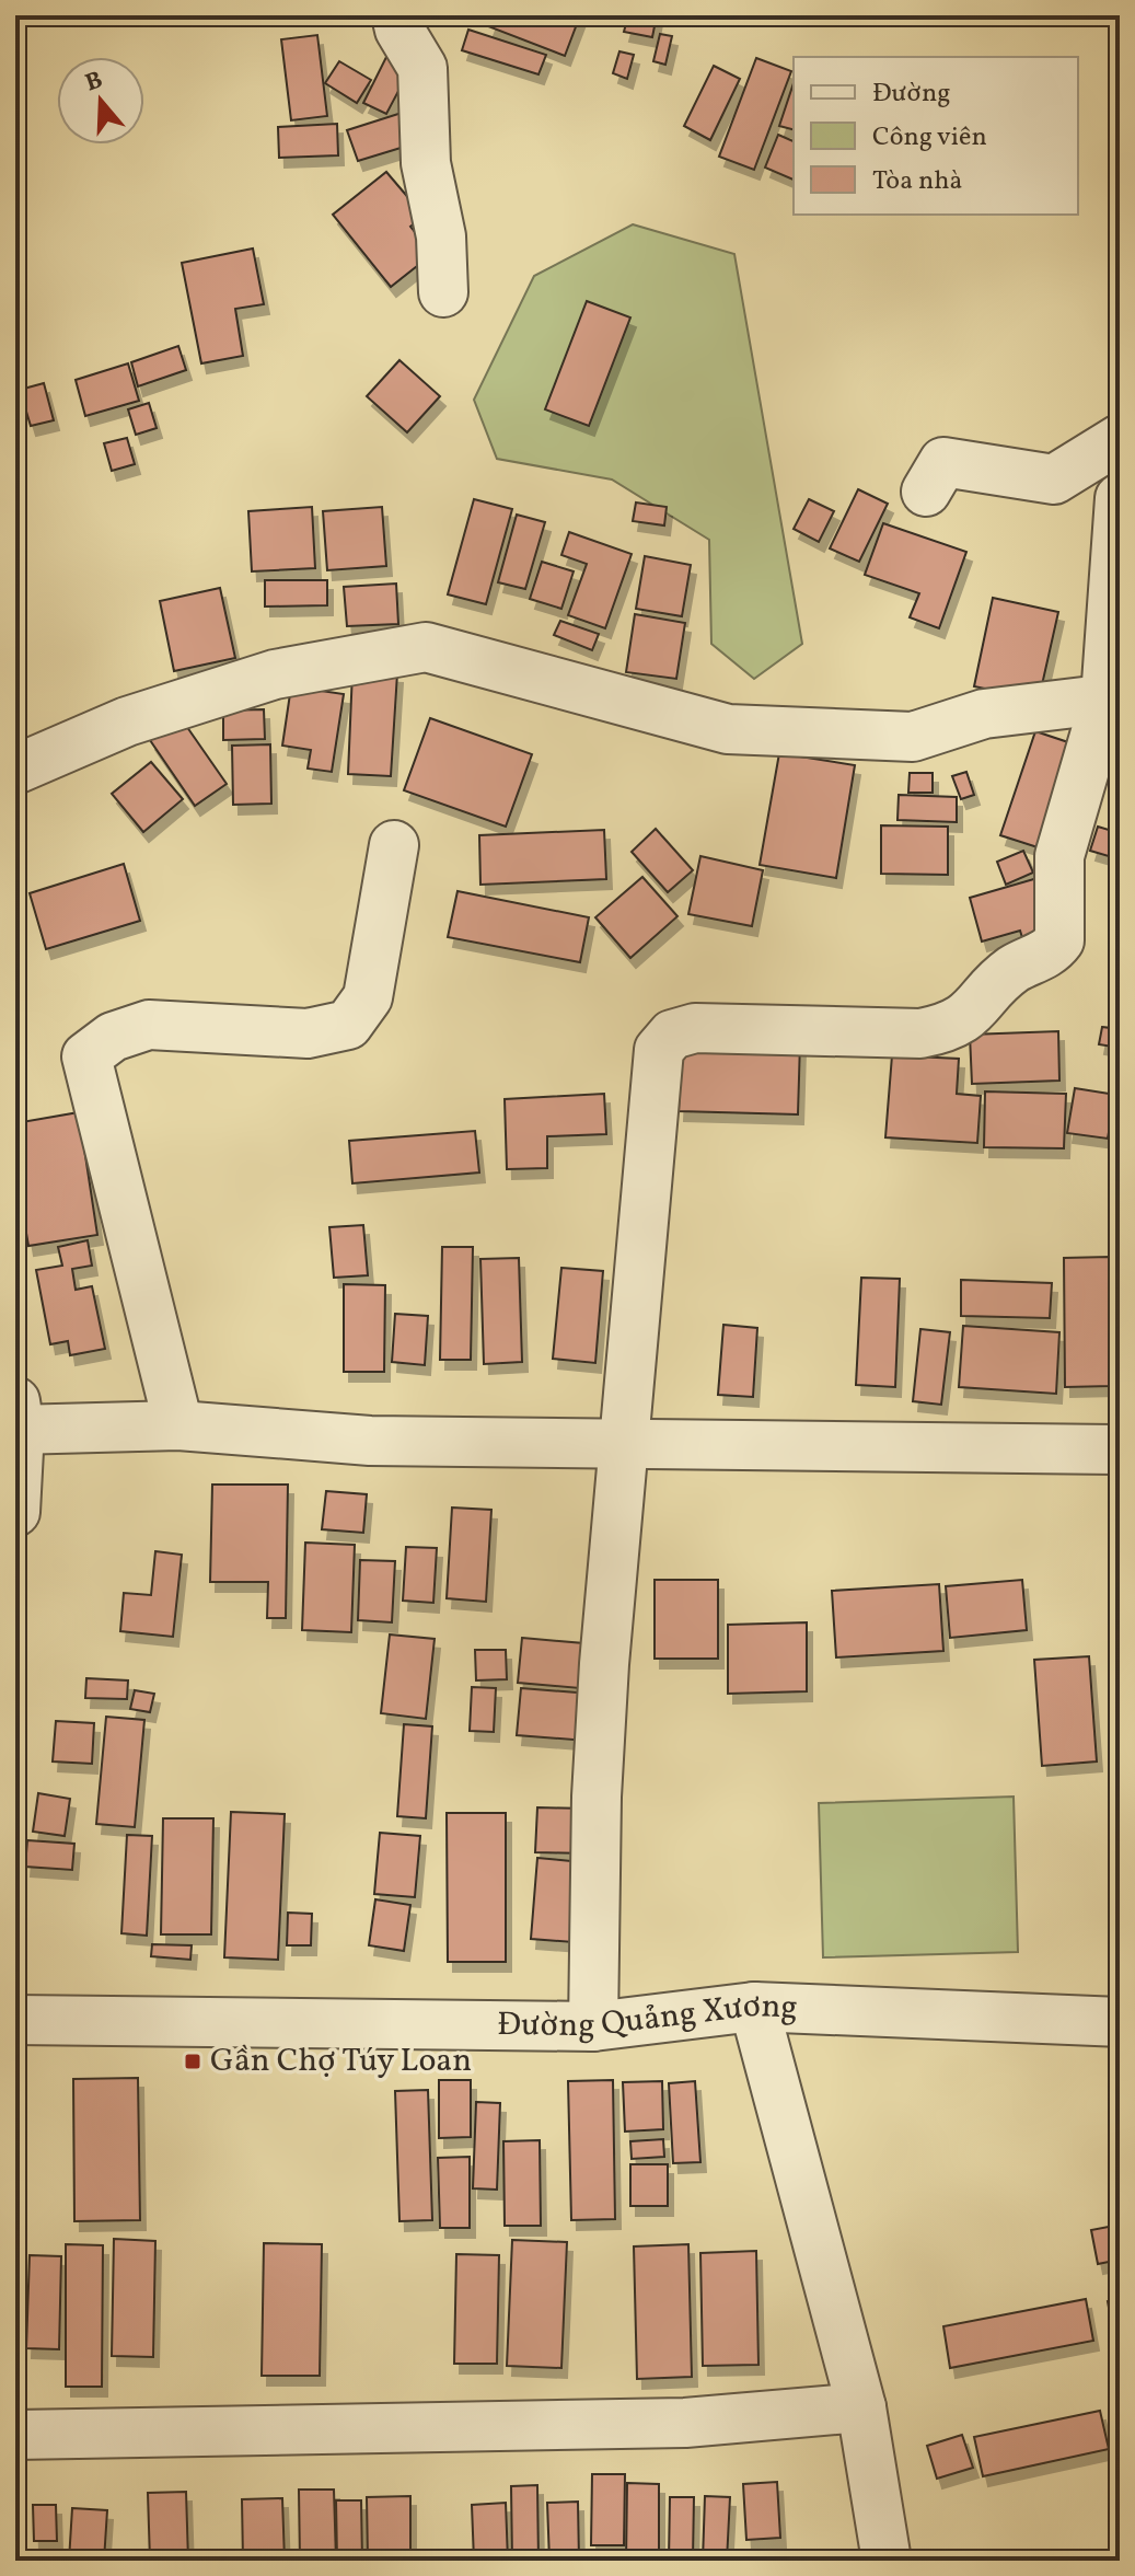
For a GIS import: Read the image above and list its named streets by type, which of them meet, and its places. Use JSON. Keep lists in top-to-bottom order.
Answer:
{
  "streets": {
    "street": ["Đường Quảng Xương"]
  },
  "places": {
    "transit": ["Gần Chợ Túy Loan"]
  },
  "legend": ["Đường", "Công viên", "Tòa nhà"],
  "north": "top"
}
